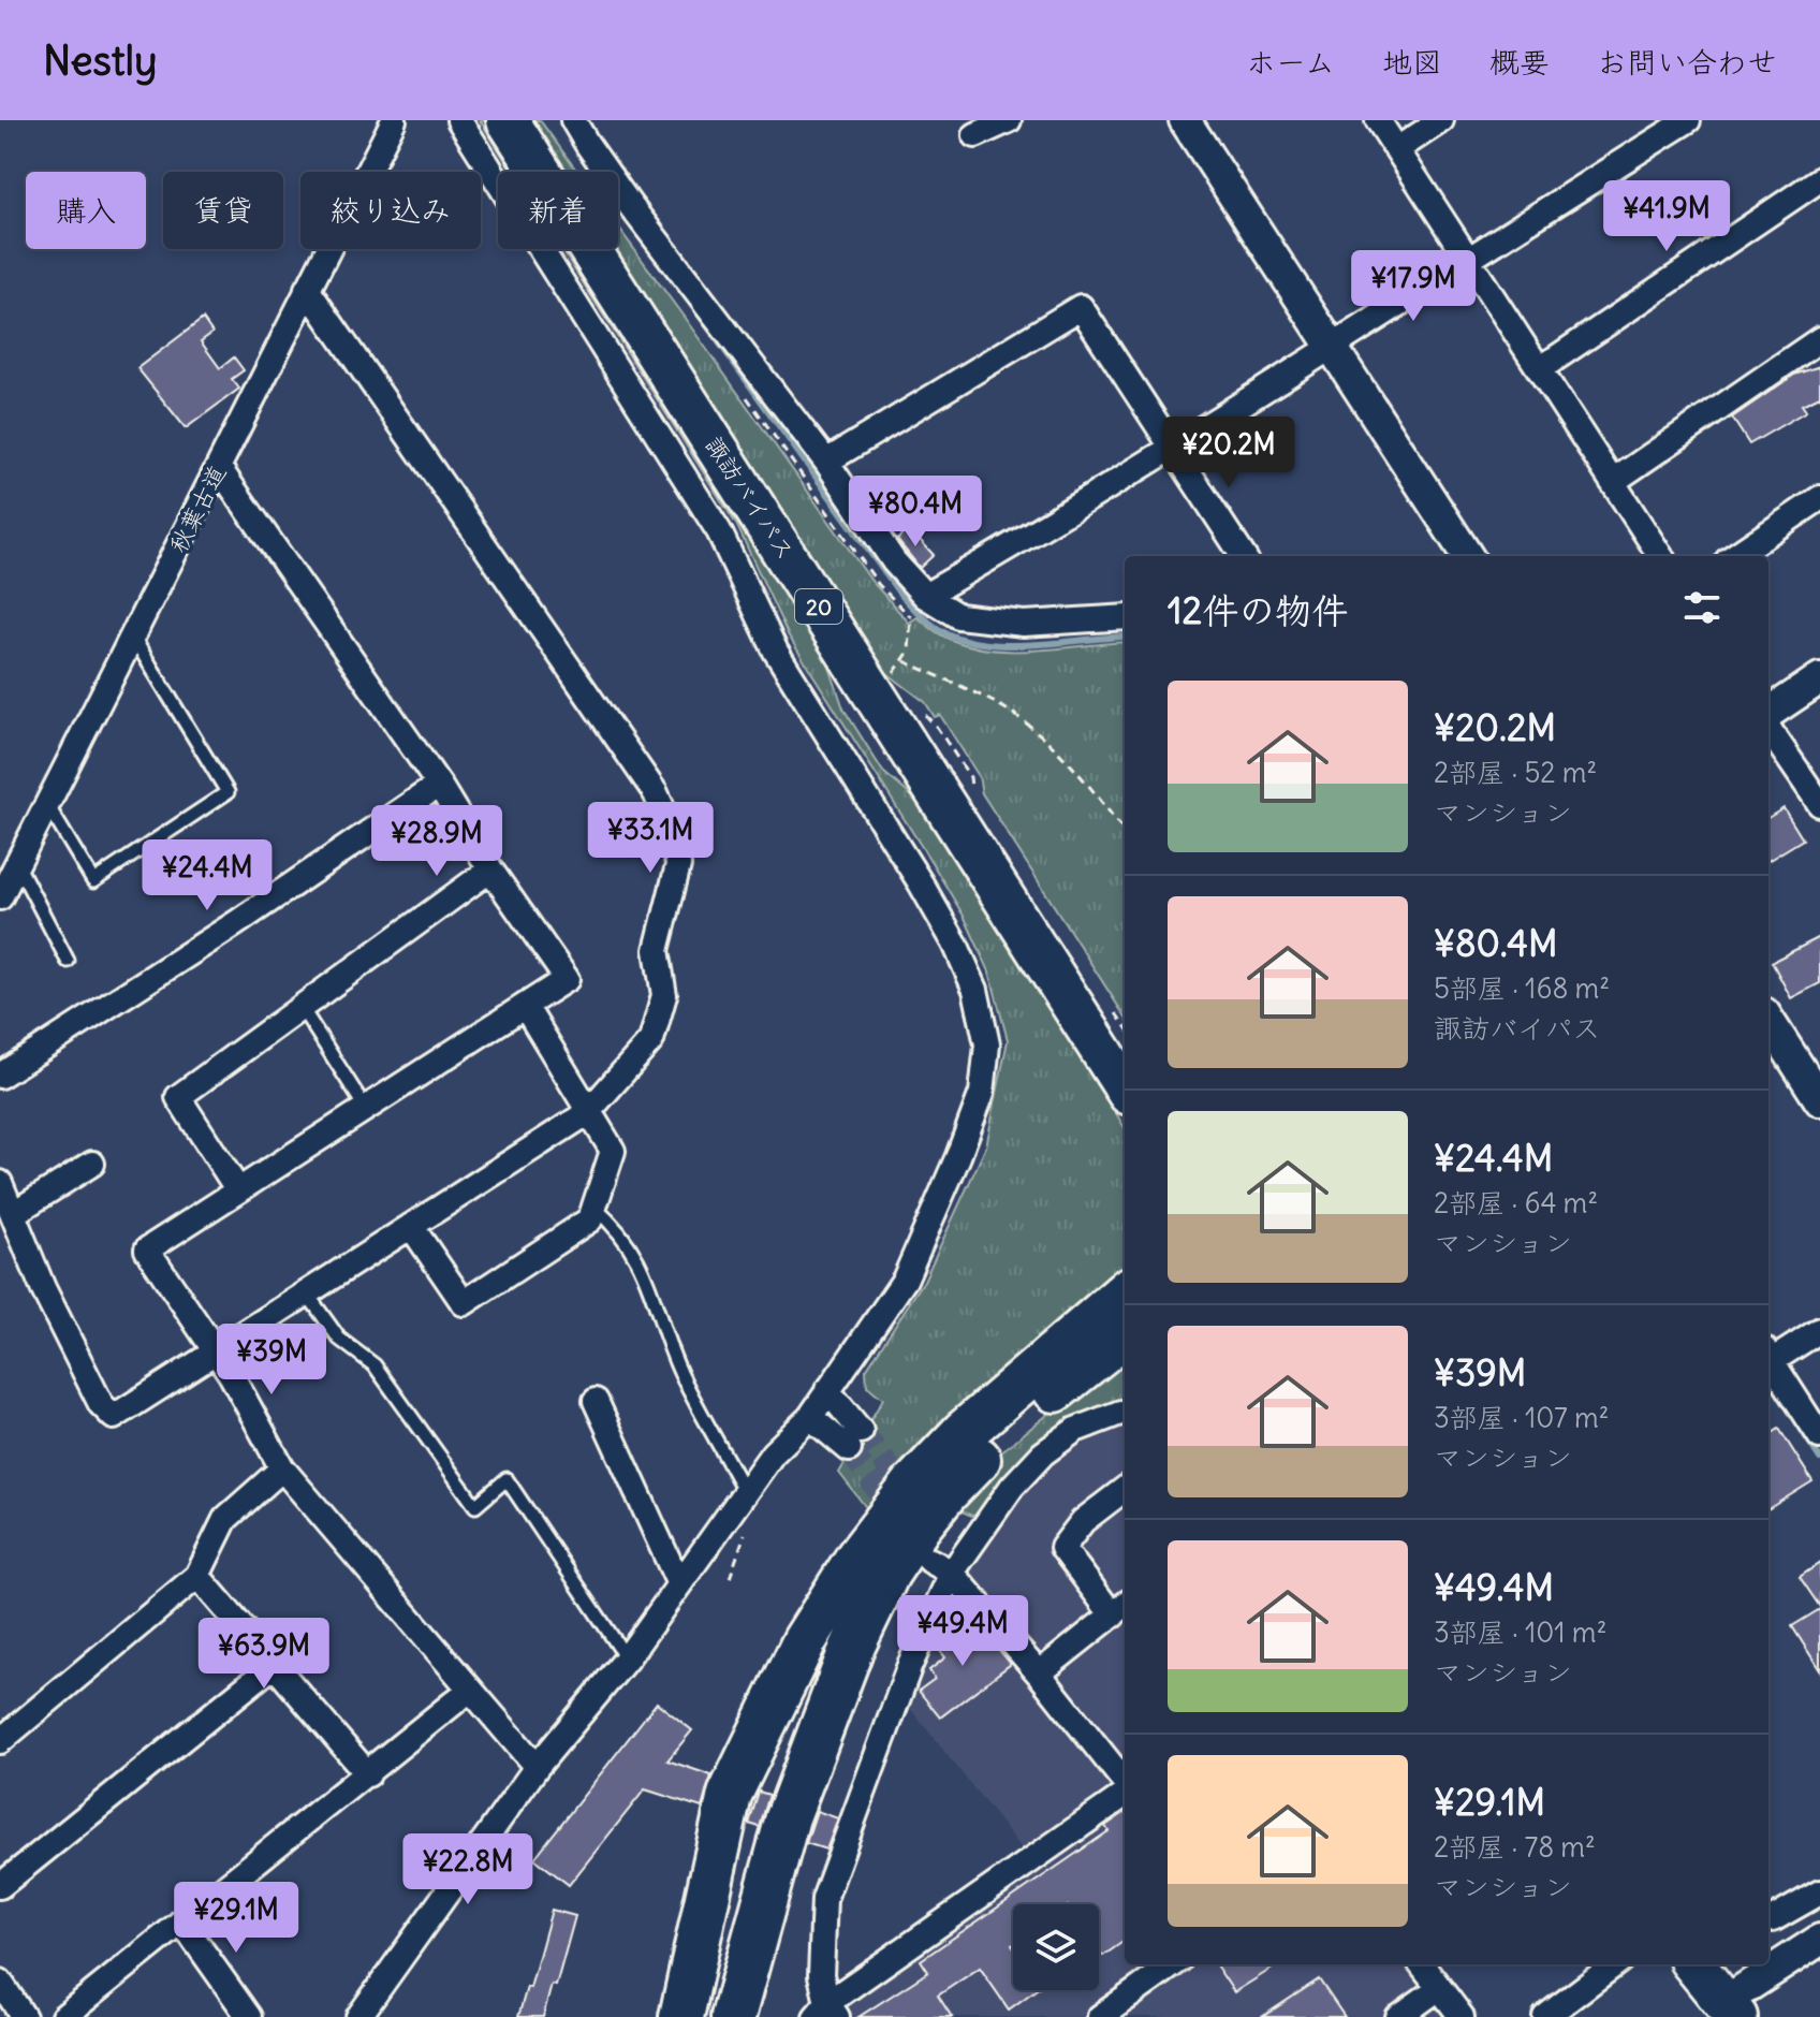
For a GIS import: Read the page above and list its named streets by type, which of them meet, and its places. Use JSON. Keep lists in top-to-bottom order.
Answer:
{
  "streets": {
    "highway": ["諏訪バイパス", "20"],
    "street": ["秋葉古道"]
  },
  "page": {
    "header": "Nestly",
    "nav": [
      "ホーム",
      "地図",
      "概要",
      "お問い合わせ"
    ],
    "chip": [
      "購入",
      "賃貸",
      "絞り込み",
      "新着"
    ],
    "price": [
      "¥41.9M",
      "¥17.9M",
      "¥20.2M",
      "¥80.4M",
      "¥33.1M",
      "¥28.9M",
      "¥24.4M",
      "¥39M",
      "¥49.4M",
      "¥63.9M",
      "¥22.8M",
      "¥29.1M"
    ],
    "heading": "12件の物件",
    "list": [
      {
        "name": "¥20.2M",
        "note": "2部屋 · 52 m² · マンション"
      },
      {
        "name": "¥80.4M",
        "note": "5部屋 · 168 m² · 諏訪バイパス"
      },
      {
        "name": "¥24.4M",
        "note": "2部屋 · 64 m² · マンション"
      },
      {
        "name": "¥39M",
        "note": "3部屋 · 107 m² · マンション"
      },
      {
        "name": "¥49.4M",
        "note": "3部屋 · 101 m² · マンション"
      },
      {
        "name": "¥29.1M",
        "note": "2部屋 · 78 m² · マンション"
      }
    ]
  }
}
